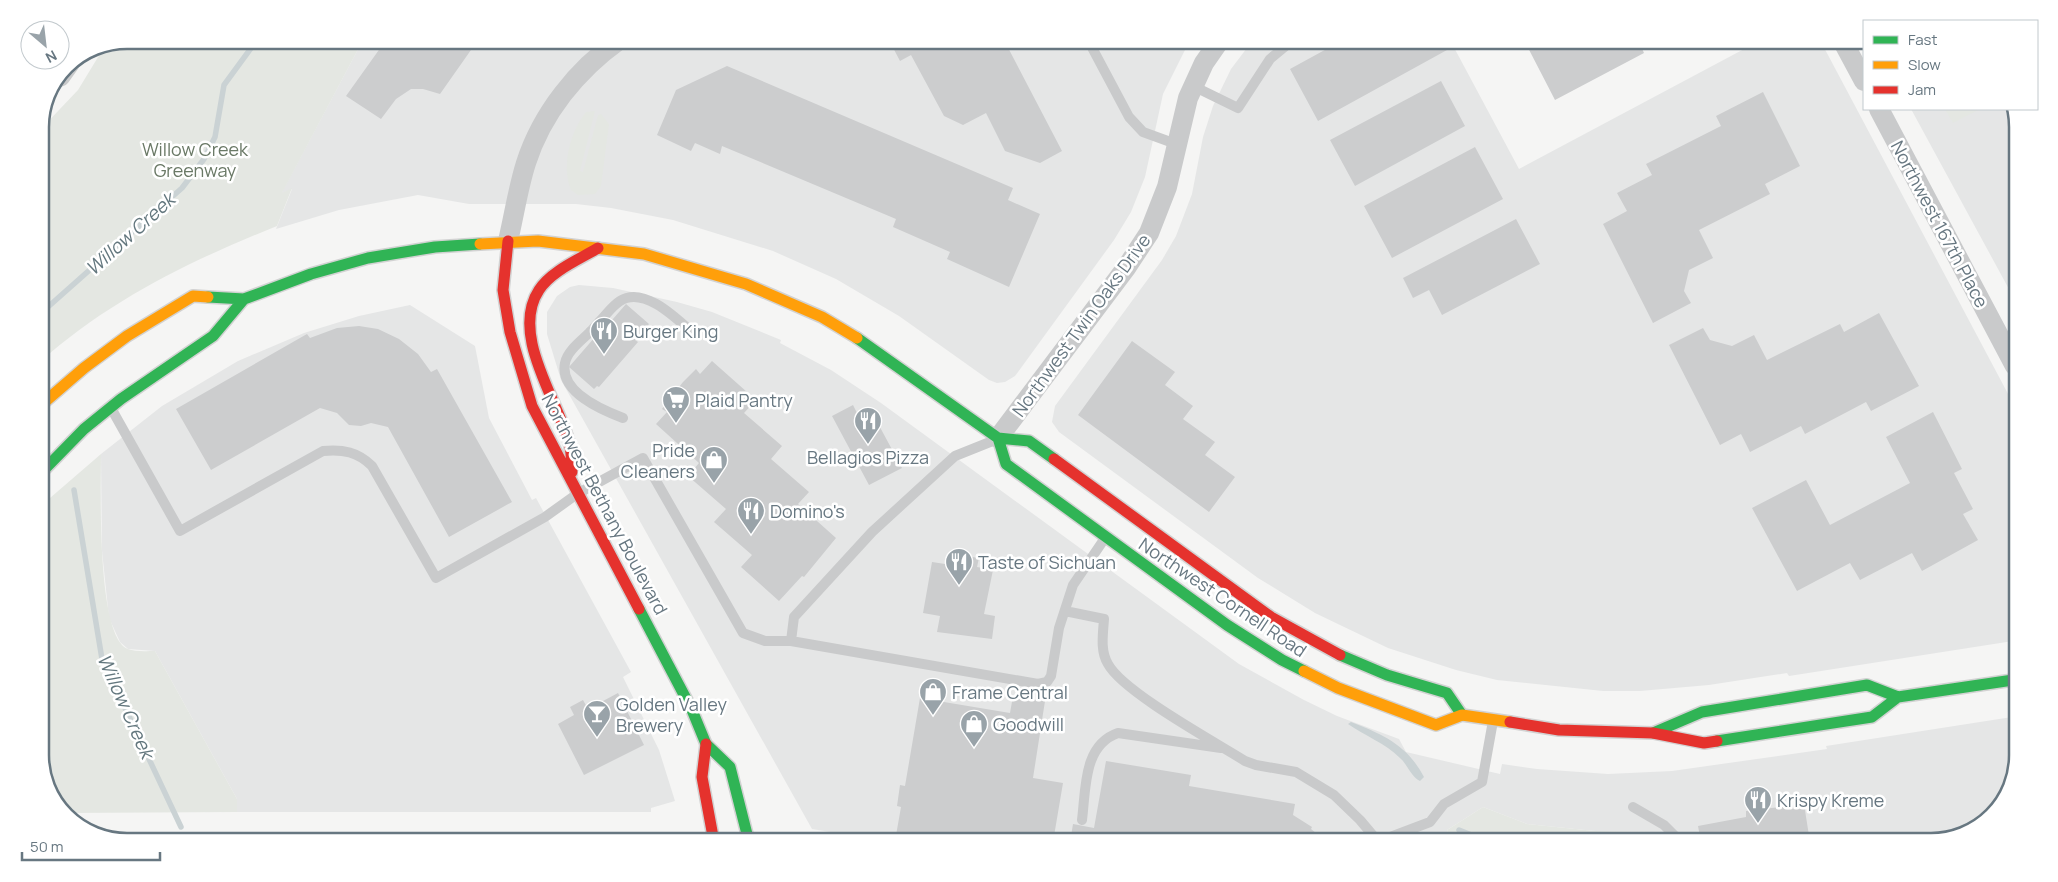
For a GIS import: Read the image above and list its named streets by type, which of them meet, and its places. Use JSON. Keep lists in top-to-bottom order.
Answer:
{
  "streets": {
    "main road": ["Northwest Bethany Boulevard", "Northwest Cornell Road"],
    "street": ["Northwest 167th Place", "Northwest Twin Oaks Drive"]
  },
  "crossings": [
    ["Northwest Twin Oaks Drive", "Northwest Cornell Road"]
  ],
  "water": ["Willow Creek"],
  "parks": ["Willow Creek Greenway"],
  "places": {
    "restaurant": [
      "Burger King",
      "Bellagios Pizza",
      "Domino's",
      "Taste of Sichuan",
      "Krispy Kreme"
    ],
    "supermarket": ["Plaid Pantry"],
    "shop": ["Pride Cleaners", "Frame Central", "Goodwill"],
    "bar": ["Golden Valley Brewery"]
  },
  "legend": ["Fast", "Slow", "Jam"],
  "scale_bar": "50 m",
  "north": "bottom right"
}
